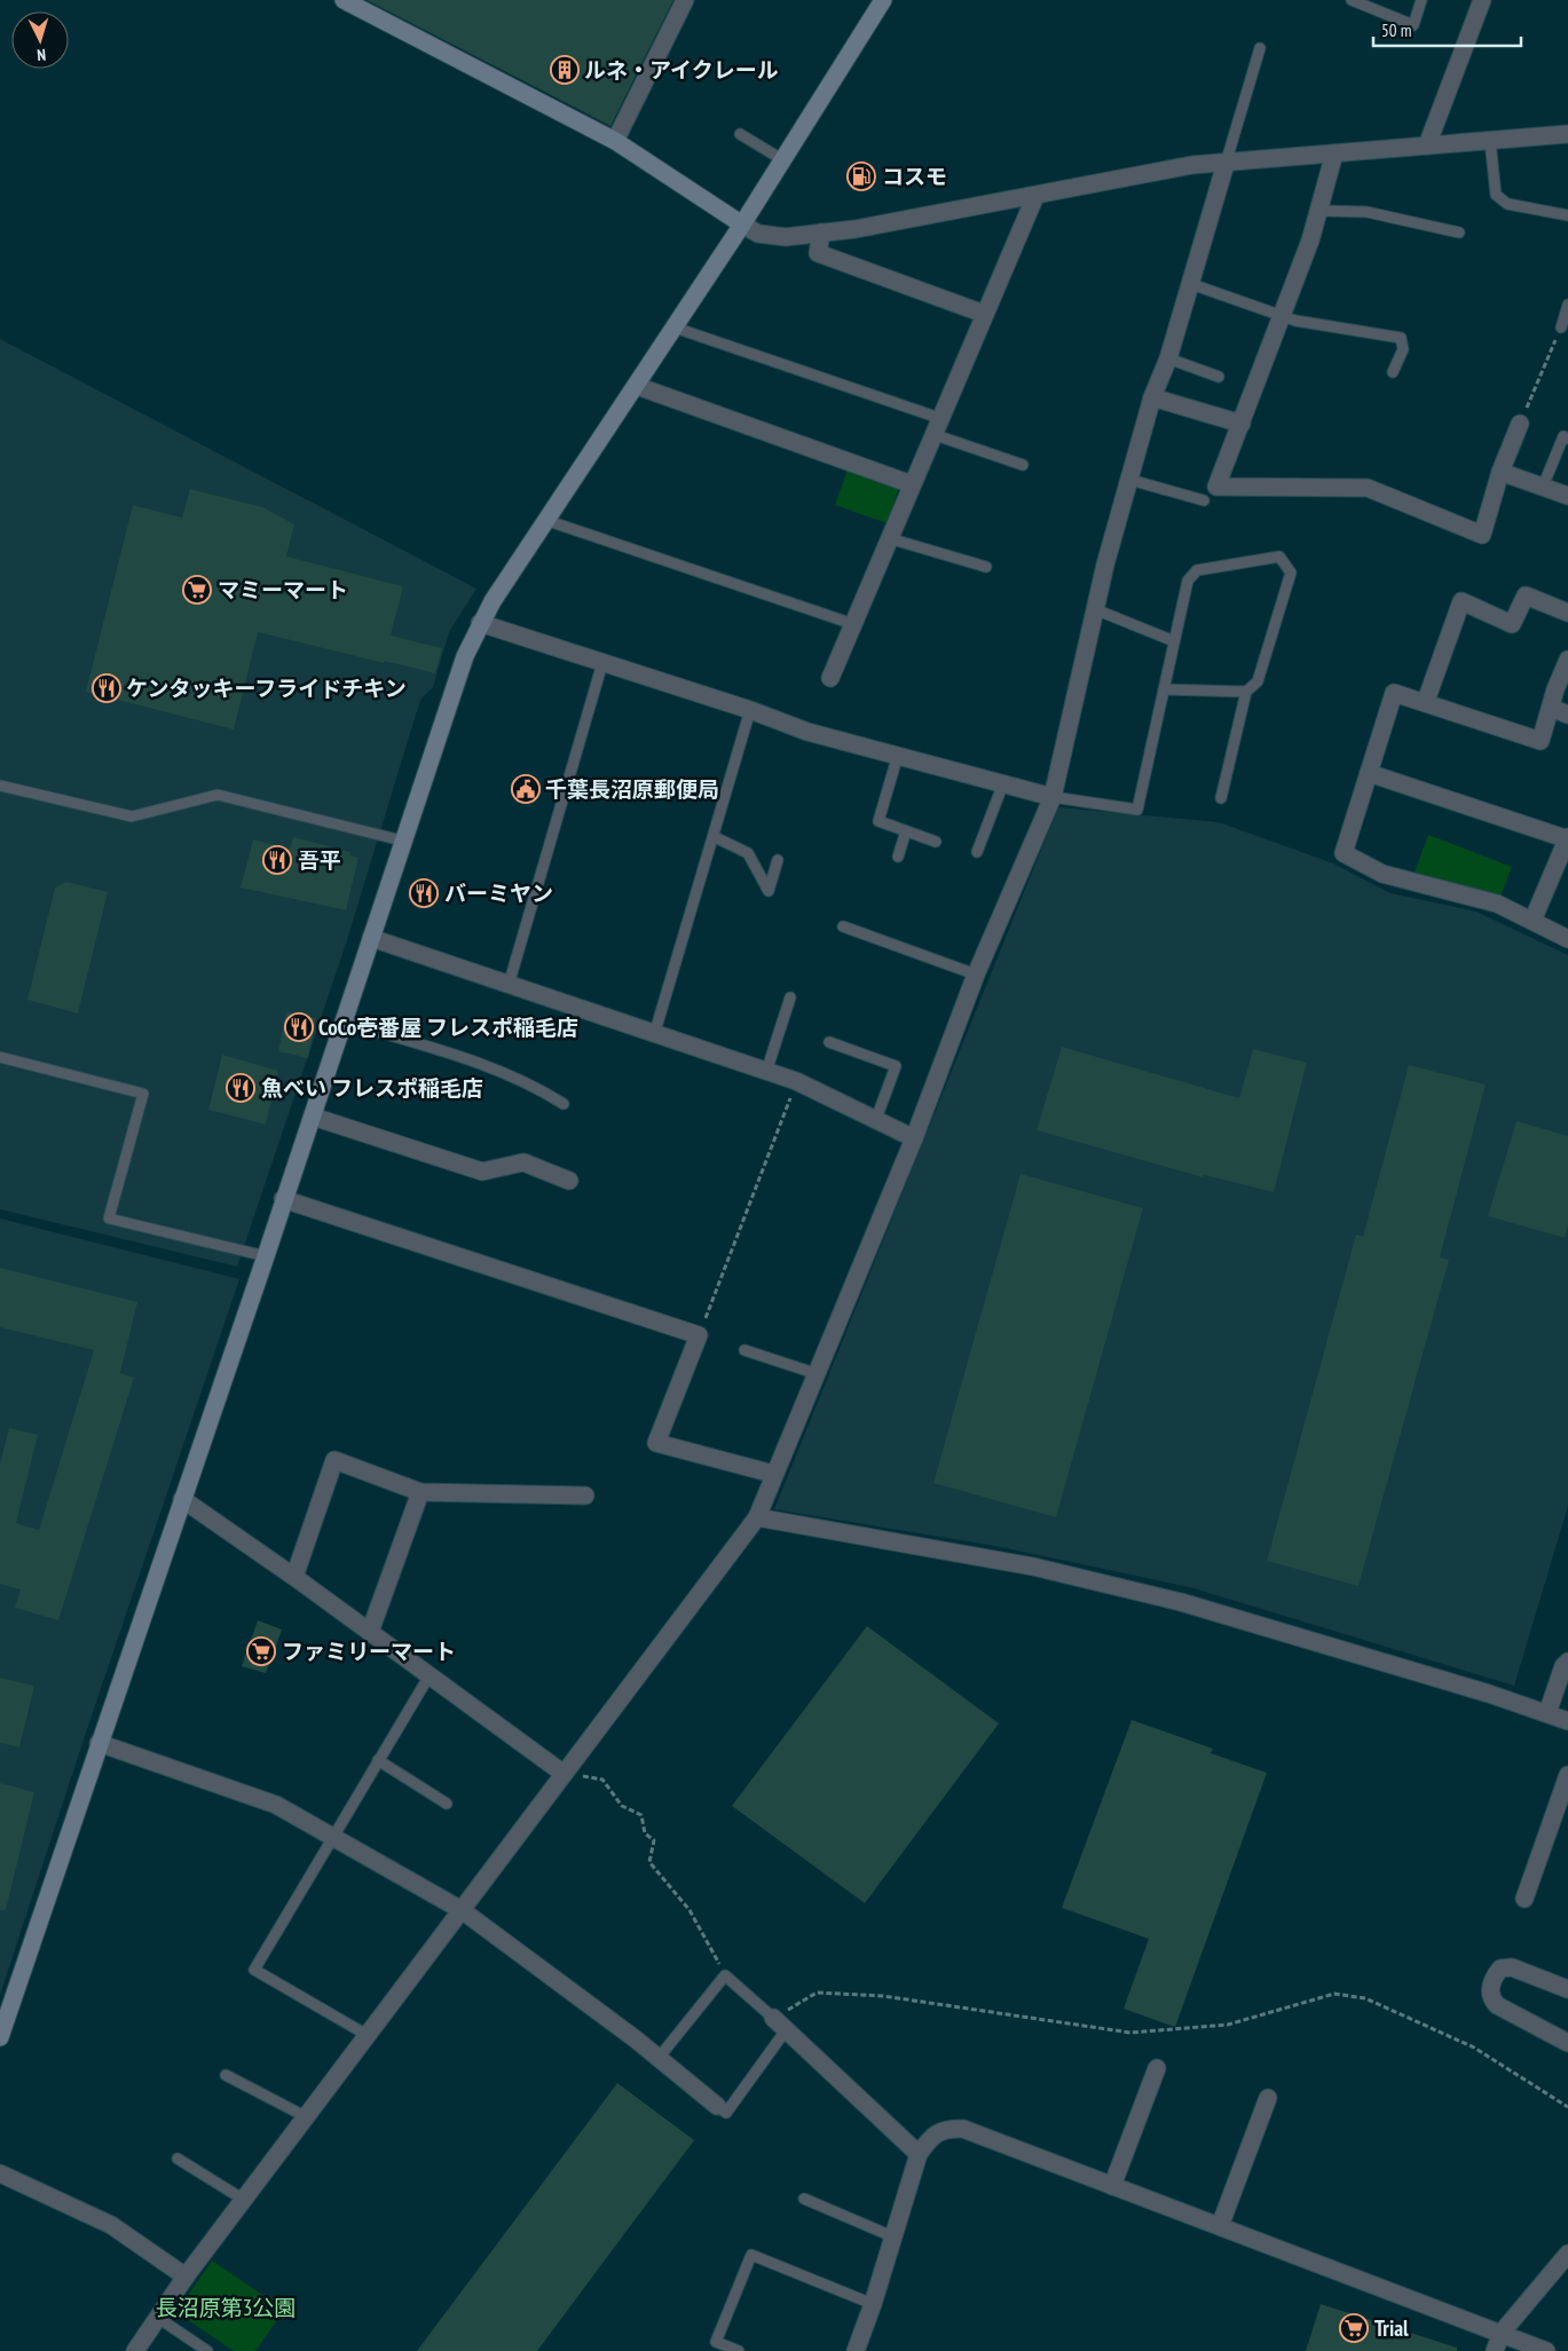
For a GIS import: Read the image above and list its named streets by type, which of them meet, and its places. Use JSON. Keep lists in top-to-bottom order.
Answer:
{
  "parks": ["長沼原第3公園"],
  "places": {
    "building": ["ルネ・アイクレール"],
    "fuel station": ["コスモ"],
    "supermarket": ["マミーマート", "ファミリーマート", "Trial"],
    "restaurant": [
      "ケンタッキーフライドチキン",
      "吾平",
      "バーミヤン",
      "CoCo壱番屋 フレスポ稲毛店",
      "魚べい フレスポ稲毛店"
    ],
    "public building": ["千葉長沼原郵便局"]
  },
  "scale_bar": "50 m",
  "north": "bottom"
}
